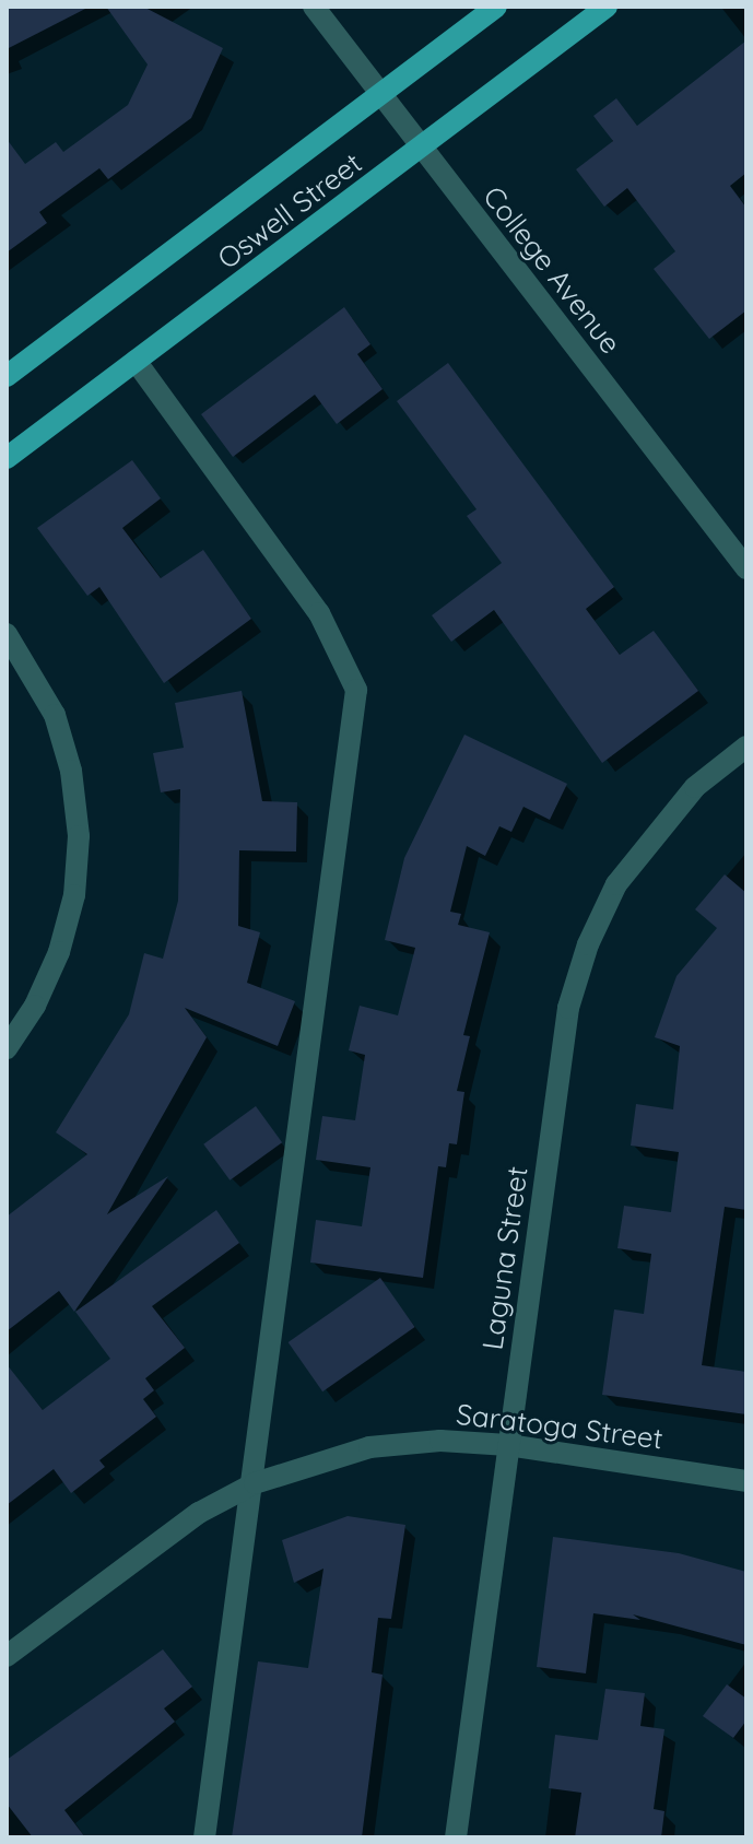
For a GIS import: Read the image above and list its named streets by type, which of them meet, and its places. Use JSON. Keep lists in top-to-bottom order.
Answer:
{
  "streets": {
    "main road": ["Oswell Street"],
    "street": ["College Avenue", "Laguna Street", "Saratoga Street"]
  },
  "crossings": [
    ["Oswell Street", "College Avenue"],
    ["Laguna Street", "Saratoga Street"]
  ]
}
